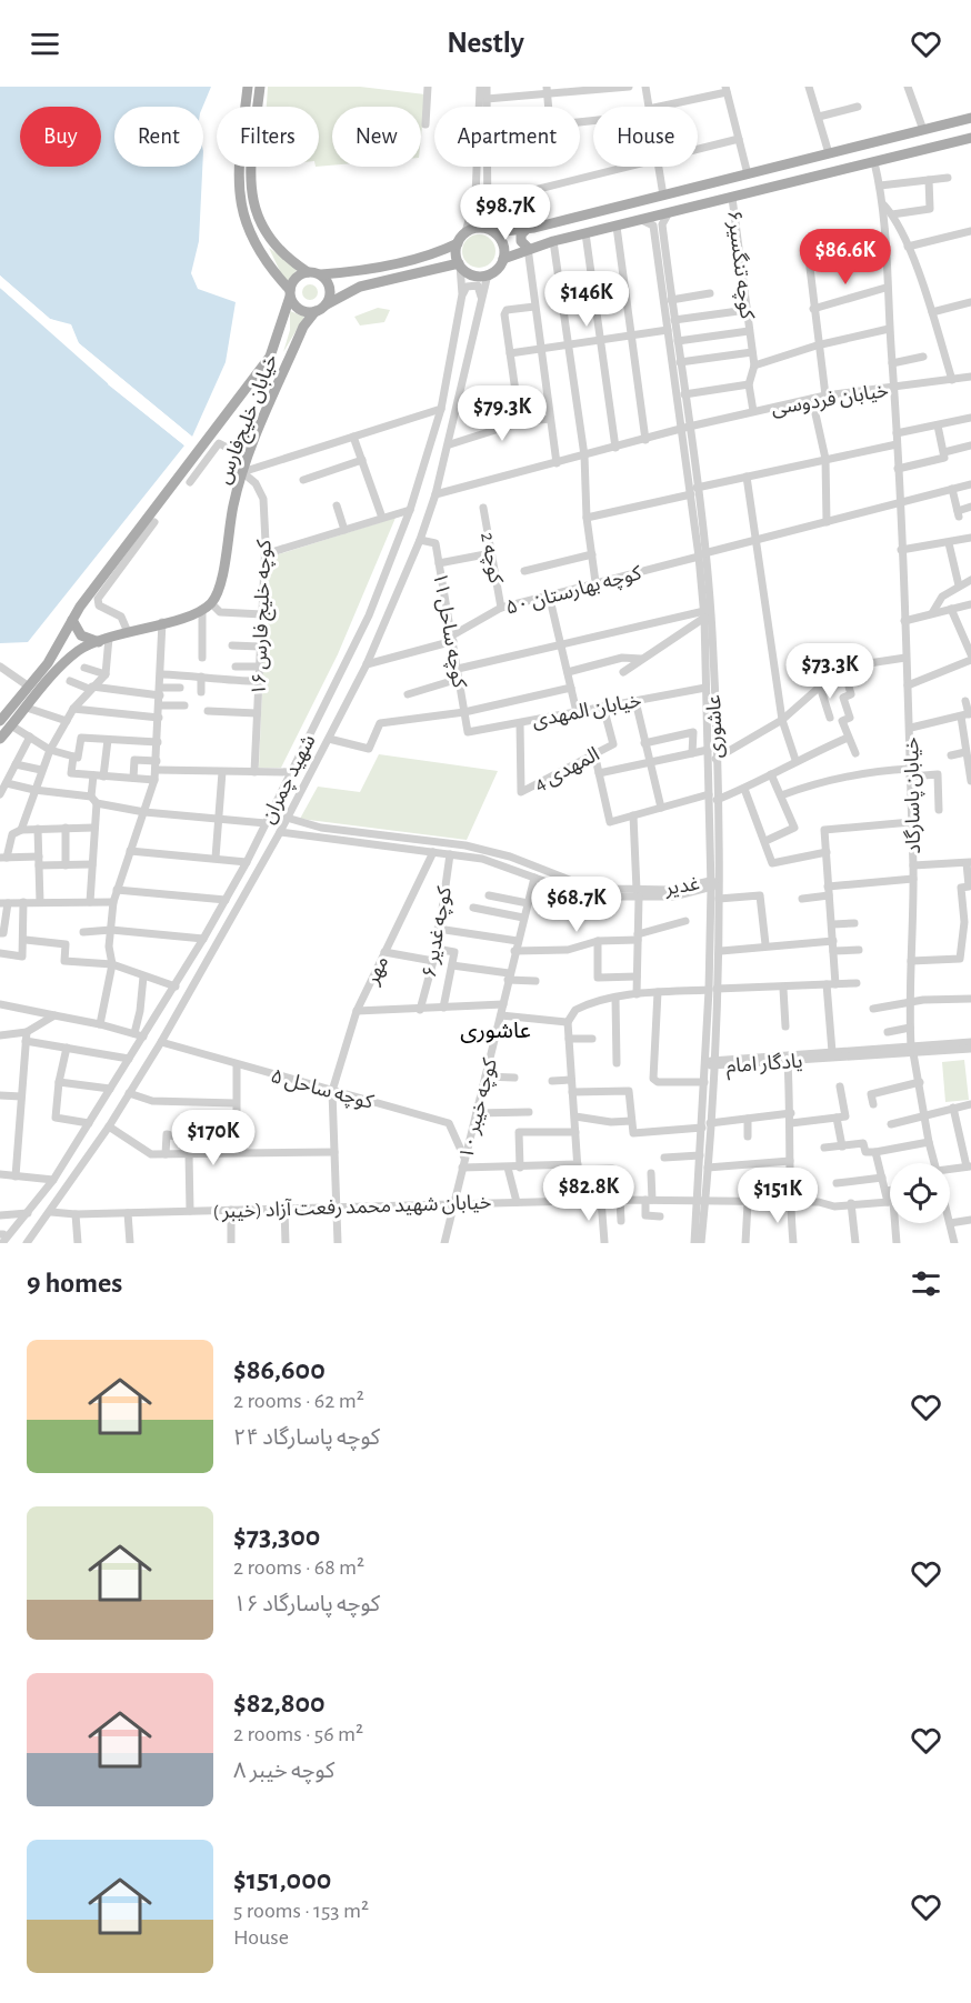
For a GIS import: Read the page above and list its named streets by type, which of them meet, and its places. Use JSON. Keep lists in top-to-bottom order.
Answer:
{
  "streets": {
    "main road": ["خیابان خلیج‌فارس"],
    "street": [
      "کوچه تنگسیر۶",
      "خیابان فردوسی",
      "کوچه 2",
      "کوچه بهارستان ۵۰",
      "کوچه خلیج فارس ۱۶",
      "کوچه ساحل ۱۱",
      "خیابان المهدی",
      "عاشوری",
      "المهدی 4",
      "شهید چمران",
      "خیابان پاسارگاد",
      "غدیر",
      "کوچه غدیر ۶",
      "مهر",
      "یادگار امام",
      "کوچه ساحل ۵",
      "کوچه خیبر ۱۰",
      "( خیبر) خیابان شهید محمد رفعت آزاد"
    ]
  },
  "crossings": [
    ["خیابان فردوسی", "عاشوری"],
    ["خیابان فردوسی", "شهید چمران"],
    ["خیابان فردوسی", "خیابان پاسارگاد"],
    ["خیابان خلیج‌فارس", "کوچه خلیج فارس ۱۶"],
    ["کوچه 2", "کوچه بهارستان ۵۰"],
    ["کوچه بهارستان ۵۰", "کوچه ساحل ۱۱"],
    ["کوچه بهارستان ۵۰", "عاشوری"],
    ["کوچه بهارستان ۵۰", "شهید چمران"],
    ["کوچه بهارستان ۵۰", "خیابان پاسارگاد"],
    ["کوچه ساحل ۱۱", "خیابان المهدی"],
    ["کوچه ساحل ۱۱", "شهید چمران"],
    ["خیابان المهدی", "عاشوری"],
    ["خیابان المهدی", "المهدی 4"],
    ["عاشوری", "غدیر"],
    ["عاشوری", "یادگار امام"],
    ["عاشوری", "( خیبر) خیابان شهید محمد رفعت آزاد"],
    ["شهید چمران", "غدیر"],
    ["شهید چمران", "کوچه ساحل ۵"],
    ["شهید چمران", "( خیبر) خیابان شهید محمد رفعت آزاد"],
    ["خیابان پاسارگاد", "یادگار امام"],
    ["غدیر", "کوچه غدیر ۶"],
    ["غدیر", "مهر"],
    ["غدیر", "کوچه خیبر ۱۰"],
    ["مهر", "کوچه ساحل ۵"],
    ["مهر", "( خیبر) خیابان شهید محمد رفعت آزاد"],
    ["کوچه ساحل ۵", "کوچه خیبر ۱۰"],
    ["کوچه خیبر ۱۰", "( خیبر) خیابان شهید محمد رفعت آزاد"]
  ],
  "districts": ["عاشوری"],
  "page": {
    "header": "Nestly",
    "chip": [
      "Buy",
      "Rent",
      "Filters",
      "New",
      "Apartment",
      "House"
    ],
    "price": [
      "$98.7K",
      "$86.6K",
      "$146K",
      "$79.3K",
      "$73.3K",
      "$68.7K",
      "$170K",
      "$82.8K",
      "$151K"
    ],
    "heading": "9 homes",
    "list": [
      {
        "name": "$86,600",
        "note": "2 rooms · 62 m² · کوچه پاسارگاد ۲۴"
      },
      {
        "name": "$73,300",
        "note": "2 rooms · 68 m² · کوچه پاسارگاد ۱۶"
      },
      {
        "name": "$82,800",
        "note": "2 rooms · 56 m² · کوچه خیبر ۸"
      },
      {
        "name": "$151,000",
        "note": "5 rooms · 153 m² · House"
      }
    ]
  }
}
